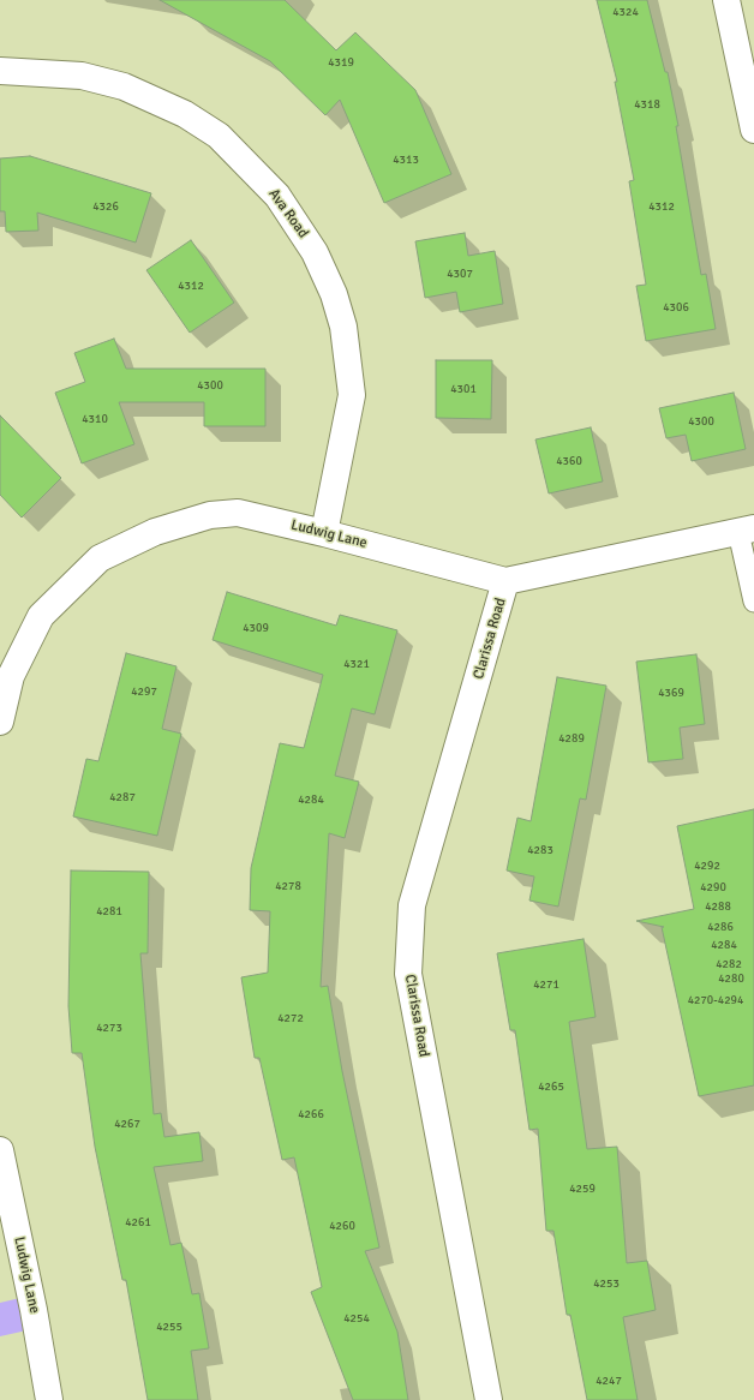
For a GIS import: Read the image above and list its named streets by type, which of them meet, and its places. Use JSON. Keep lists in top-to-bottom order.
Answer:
{
  "streets": {
    "street": ["Ava Road", "Ludwig Lane", "Clarissa Road"]
  },
  "crossings": [
    ["Ava Road", "Ludwig Lane"],
    ["Ludwig Lane", "Clarissa Road"]
  ],
  "house_numbers": [
    "4324",
    "4319",
    "4318",
    "4313",
    "4326",
    "4312",
    "4307",
    "4312",
    "4306",
    "4300",
    "4301",
    "4310",
    "4300",
    "4360",
    "4309",
    "4321",
    "4297",
    "4369",
    "4289",
    "4287",
    "4284",
    "4283",
    "4292",
    "4278",
    "4290",
    "4288",
    "4281",
    "4286",
    "4284",
    "4282",
    "4280",
    "4271",
    "4270-4294",
    "4272",
    "4273",
    "4265",
    "4266",
    "4267",
    "4259",
    "4261",
    "4260",
    "4253",
    "4254",
    "4255",
    "4247"
  ]
}
